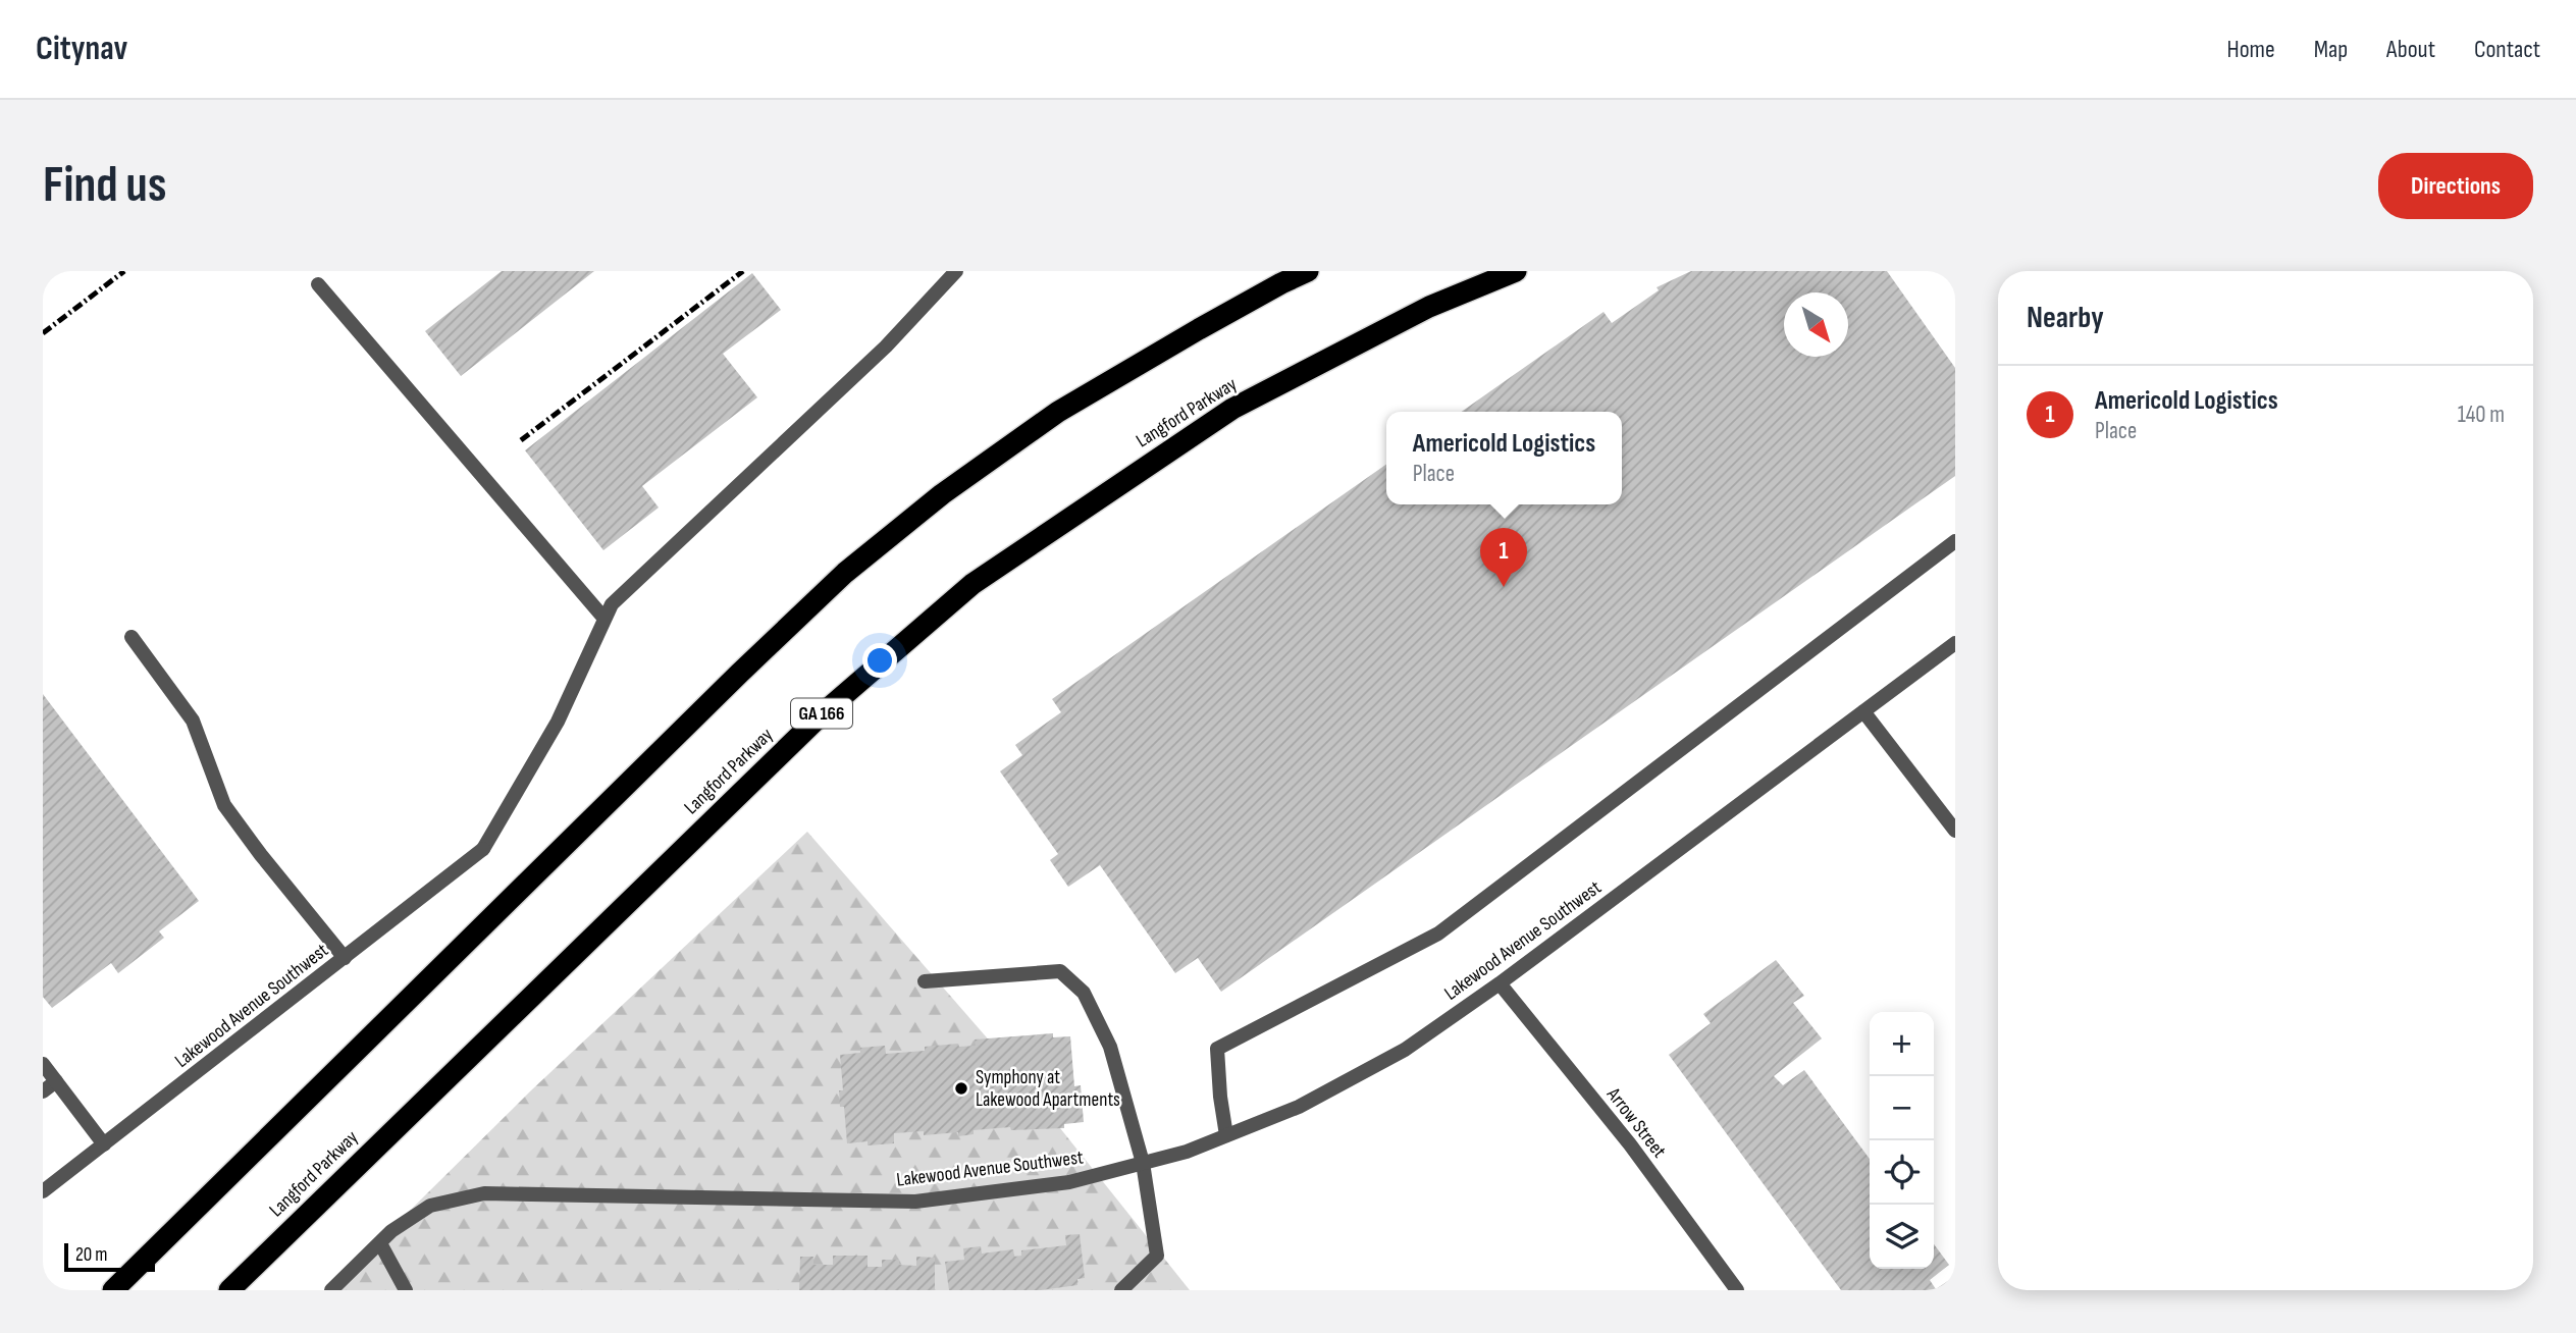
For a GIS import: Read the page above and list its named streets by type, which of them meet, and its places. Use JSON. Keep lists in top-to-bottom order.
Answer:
{
  "streets": {
    "highway": ["Langford Parkway", "GA 166"],
    "street": ["Lakewood Avenue Southwest", "Arrow Street"]
  },
  "crossings": [
    ["Lakewood Avenue Southwest", "Arrow Street"]
  ],
  "places": ["Symphony at Lakewood Apartments"],
  "scale_bar": "20 m",
  "north": "bottom right",
  "page": {
    "header": "Citynav",
    "nav": [
      "Home",
      "Map",
      "About",
      "Contact"
    ],
    "buttons": "Directions",
    "title": "Find us",
    "heading": "Nearby",
    "list": [
      {
        "mark": "1",
        "name": "Americold Logistics",
        "note": "Place",
        "value": "140 m"
      }
    ],
    "popup": ["Americold Logistics", "Place"],
    "pins": "1",
    "map_buttons": ["+", "−"],
    "scale": "20 m"
  }
}
